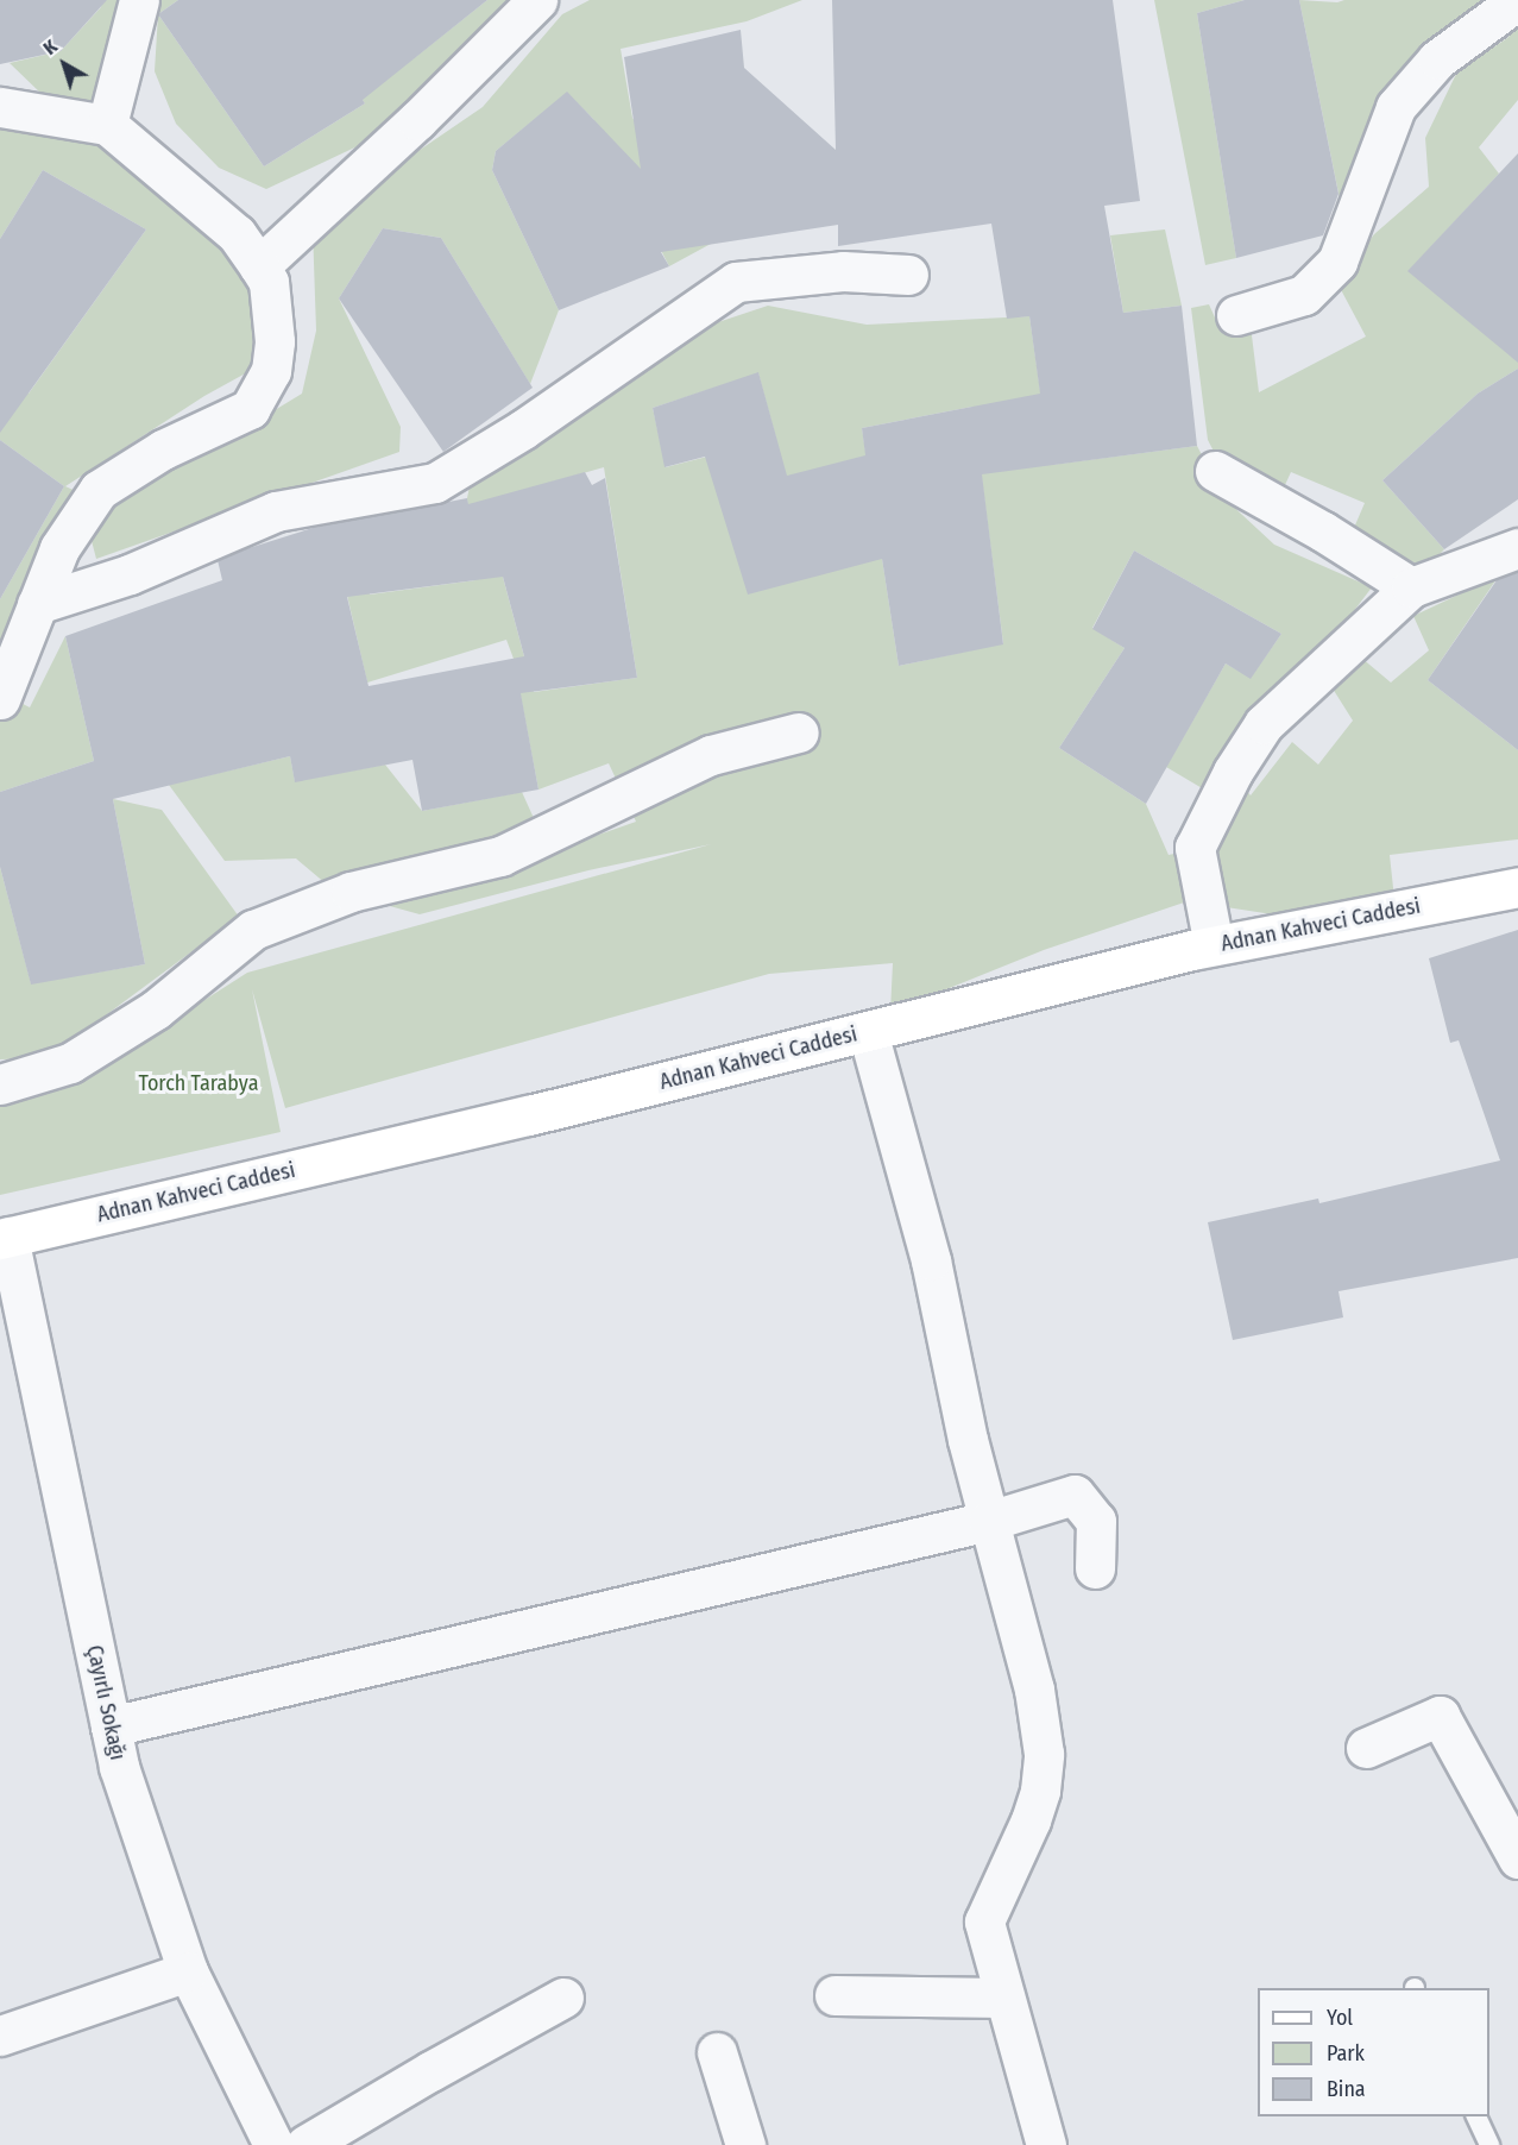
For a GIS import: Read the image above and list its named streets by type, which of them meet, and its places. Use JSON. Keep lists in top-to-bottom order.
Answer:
{
  "streets": {
    "main road": ["Adnan Kahveci Caddesi"],
    "street": ["Çayırlı Sokağı"]
  },
  "crossings": [
    ["Adnan Kahveci Caddesi", "Çayırlı Sokağı"]
  ],
  "parks": ["Torch Tarabya"],
  "legend": ["Yol", "Park", "Bina"],
  "north": "top left"
}
